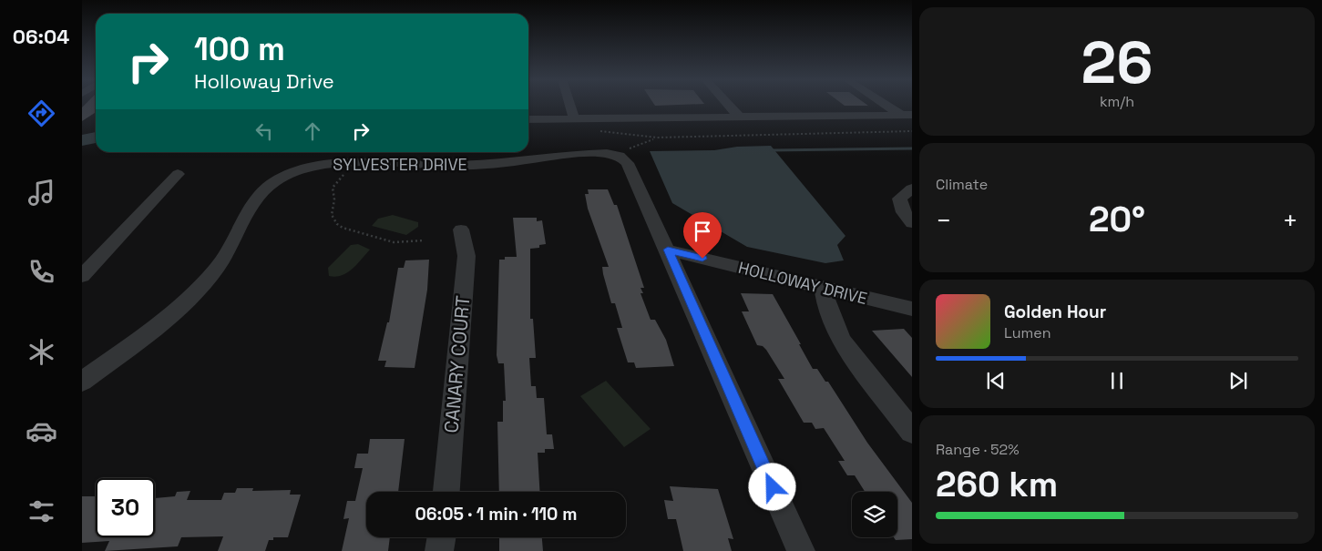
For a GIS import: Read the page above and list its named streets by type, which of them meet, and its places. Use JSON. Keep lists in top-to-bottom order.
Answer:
{
  "streets": {
    "street": ["SYLVESTER DRIVE", "HOLLOWAY DRIVE", "CANARY COURT"]
  },
  "page": {
    "tabs": "06:04",
    "tile": [
      ["26", "km/h"],
      "Climate",
      ["Range · 52%", "260 km"]
    ],
    "turn": ["100 m", "Holloway Drive"],
    "heat": ["−", "20°", "+"],
    "song": ["Golden Hour", "Lumen"],
    "limit": "30",
    "trip": "06:05 · 1 min · 110 m"
  }
}
